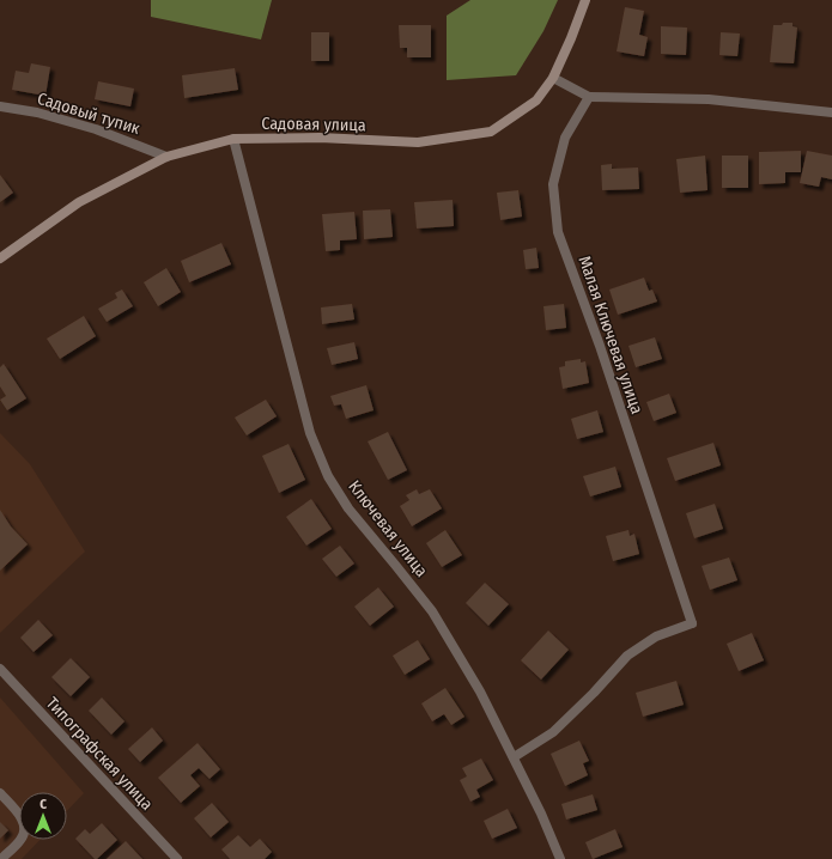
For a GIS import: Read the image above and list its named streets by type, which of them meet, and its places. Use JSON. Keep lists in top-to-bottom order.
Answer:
{
  "streets": {
    "main road": ["Садовая улица"],
    "street": [
      "Садовый тупик",
      "Малая Ключевая улица",
      "Ключевая улица",
      "Типографская улица"
    ]
  },
  "crossings": [
    ["Садовый тупик", "Садовая улица"],
    ["Садовая улица", "Ключевая улица"],
    ["Малая Ключевая улица", "Ключевая улица"]
  ],
  "north": "top"
}
